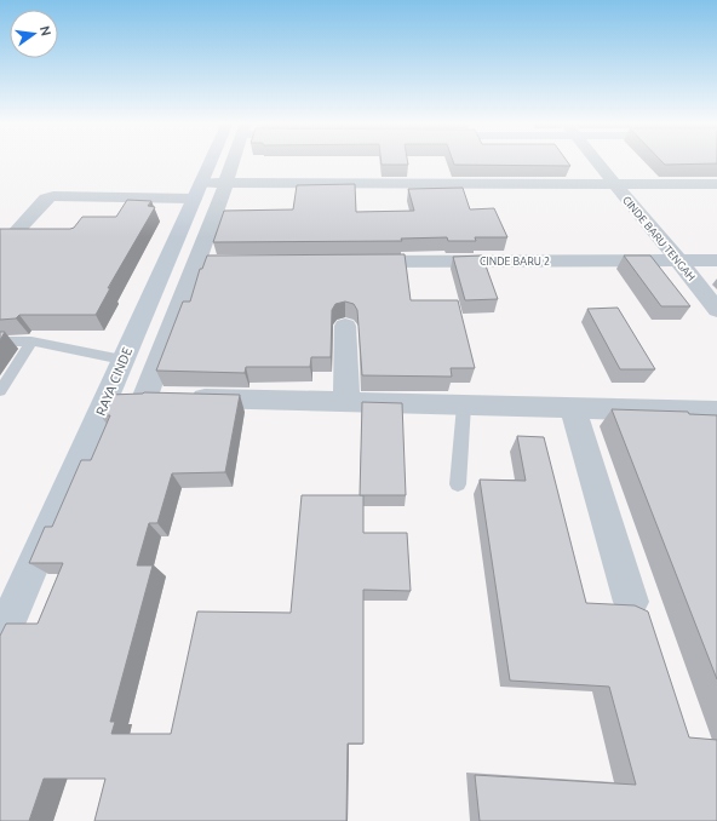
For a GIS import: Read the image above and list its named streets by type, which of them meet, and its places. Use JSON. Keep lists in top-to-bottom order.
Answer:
{
  "streets": {
    "street": ["CINDE BARU TENGAH", "CINDE BARU 2", "RAYA CINDE"]
  },
  "crossings": [
    ["CINDE BARU TENGAH", "CINDE BARU 2"]
  ],
  "north": "right"
}
